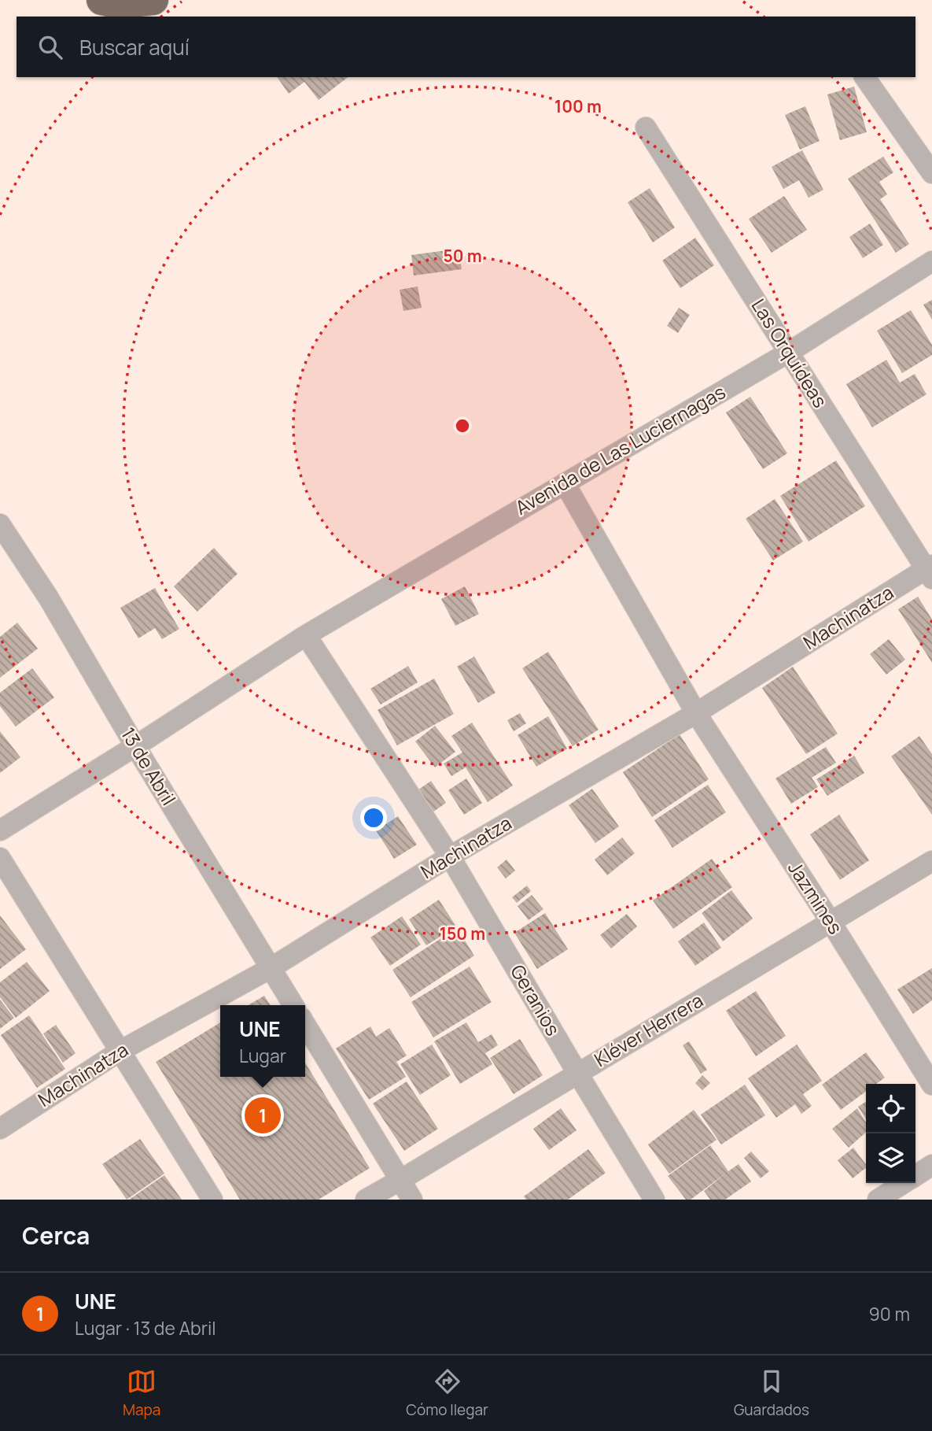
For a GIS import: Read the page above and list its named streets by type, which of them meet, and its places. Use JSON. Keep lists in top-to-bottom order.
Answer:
{
  "streets": {
    "street": [
      "Las Orquídeas",
      "Avenida de Las Luciernagas",
      "Machinatza",
      "13 de Abril",
      "Jazmines",
      "Geranios",
      "Kléver Herrera"
    ]
  },
  "crossings": [
    ["Las Orquídeas", "Avenida de Las Luciernagas"],
    ["Las Orquídeas", "Machinatza"],
    ["Avenida de Las Luciernagas", "13 de Abril"],
    ["Avenida de Las Luciernagas", "Jazmines"],
    ["Avenida de Las Luciernagas", "Geranios"],
    ["Machinatza", "13 de Abril"],
    ["Machinatza", "Jazmines"],
    ["Machinatza", "Geranios"],
    ["Jazmines", "Kléver Herrera"],
    ["Geranios", "Kléver Herrera"]
  ],
  "page": {
    "search": "Buscar aquí",
    "popup": ["UNE", "Lugar"],
    "pins": "1",
    "heading": "Cerca",
    "list": [
      {
        "mark": "1",
        "name": "UNE",
        "note": "Lugar · 13 de Abril",
        "value": "90 m"
      }
    ],
    "nav": ["Mapa", "Cómo llegar", "Guardados"]
  },
  "rings": ["100 m", "50 m", "150 m"]
}
